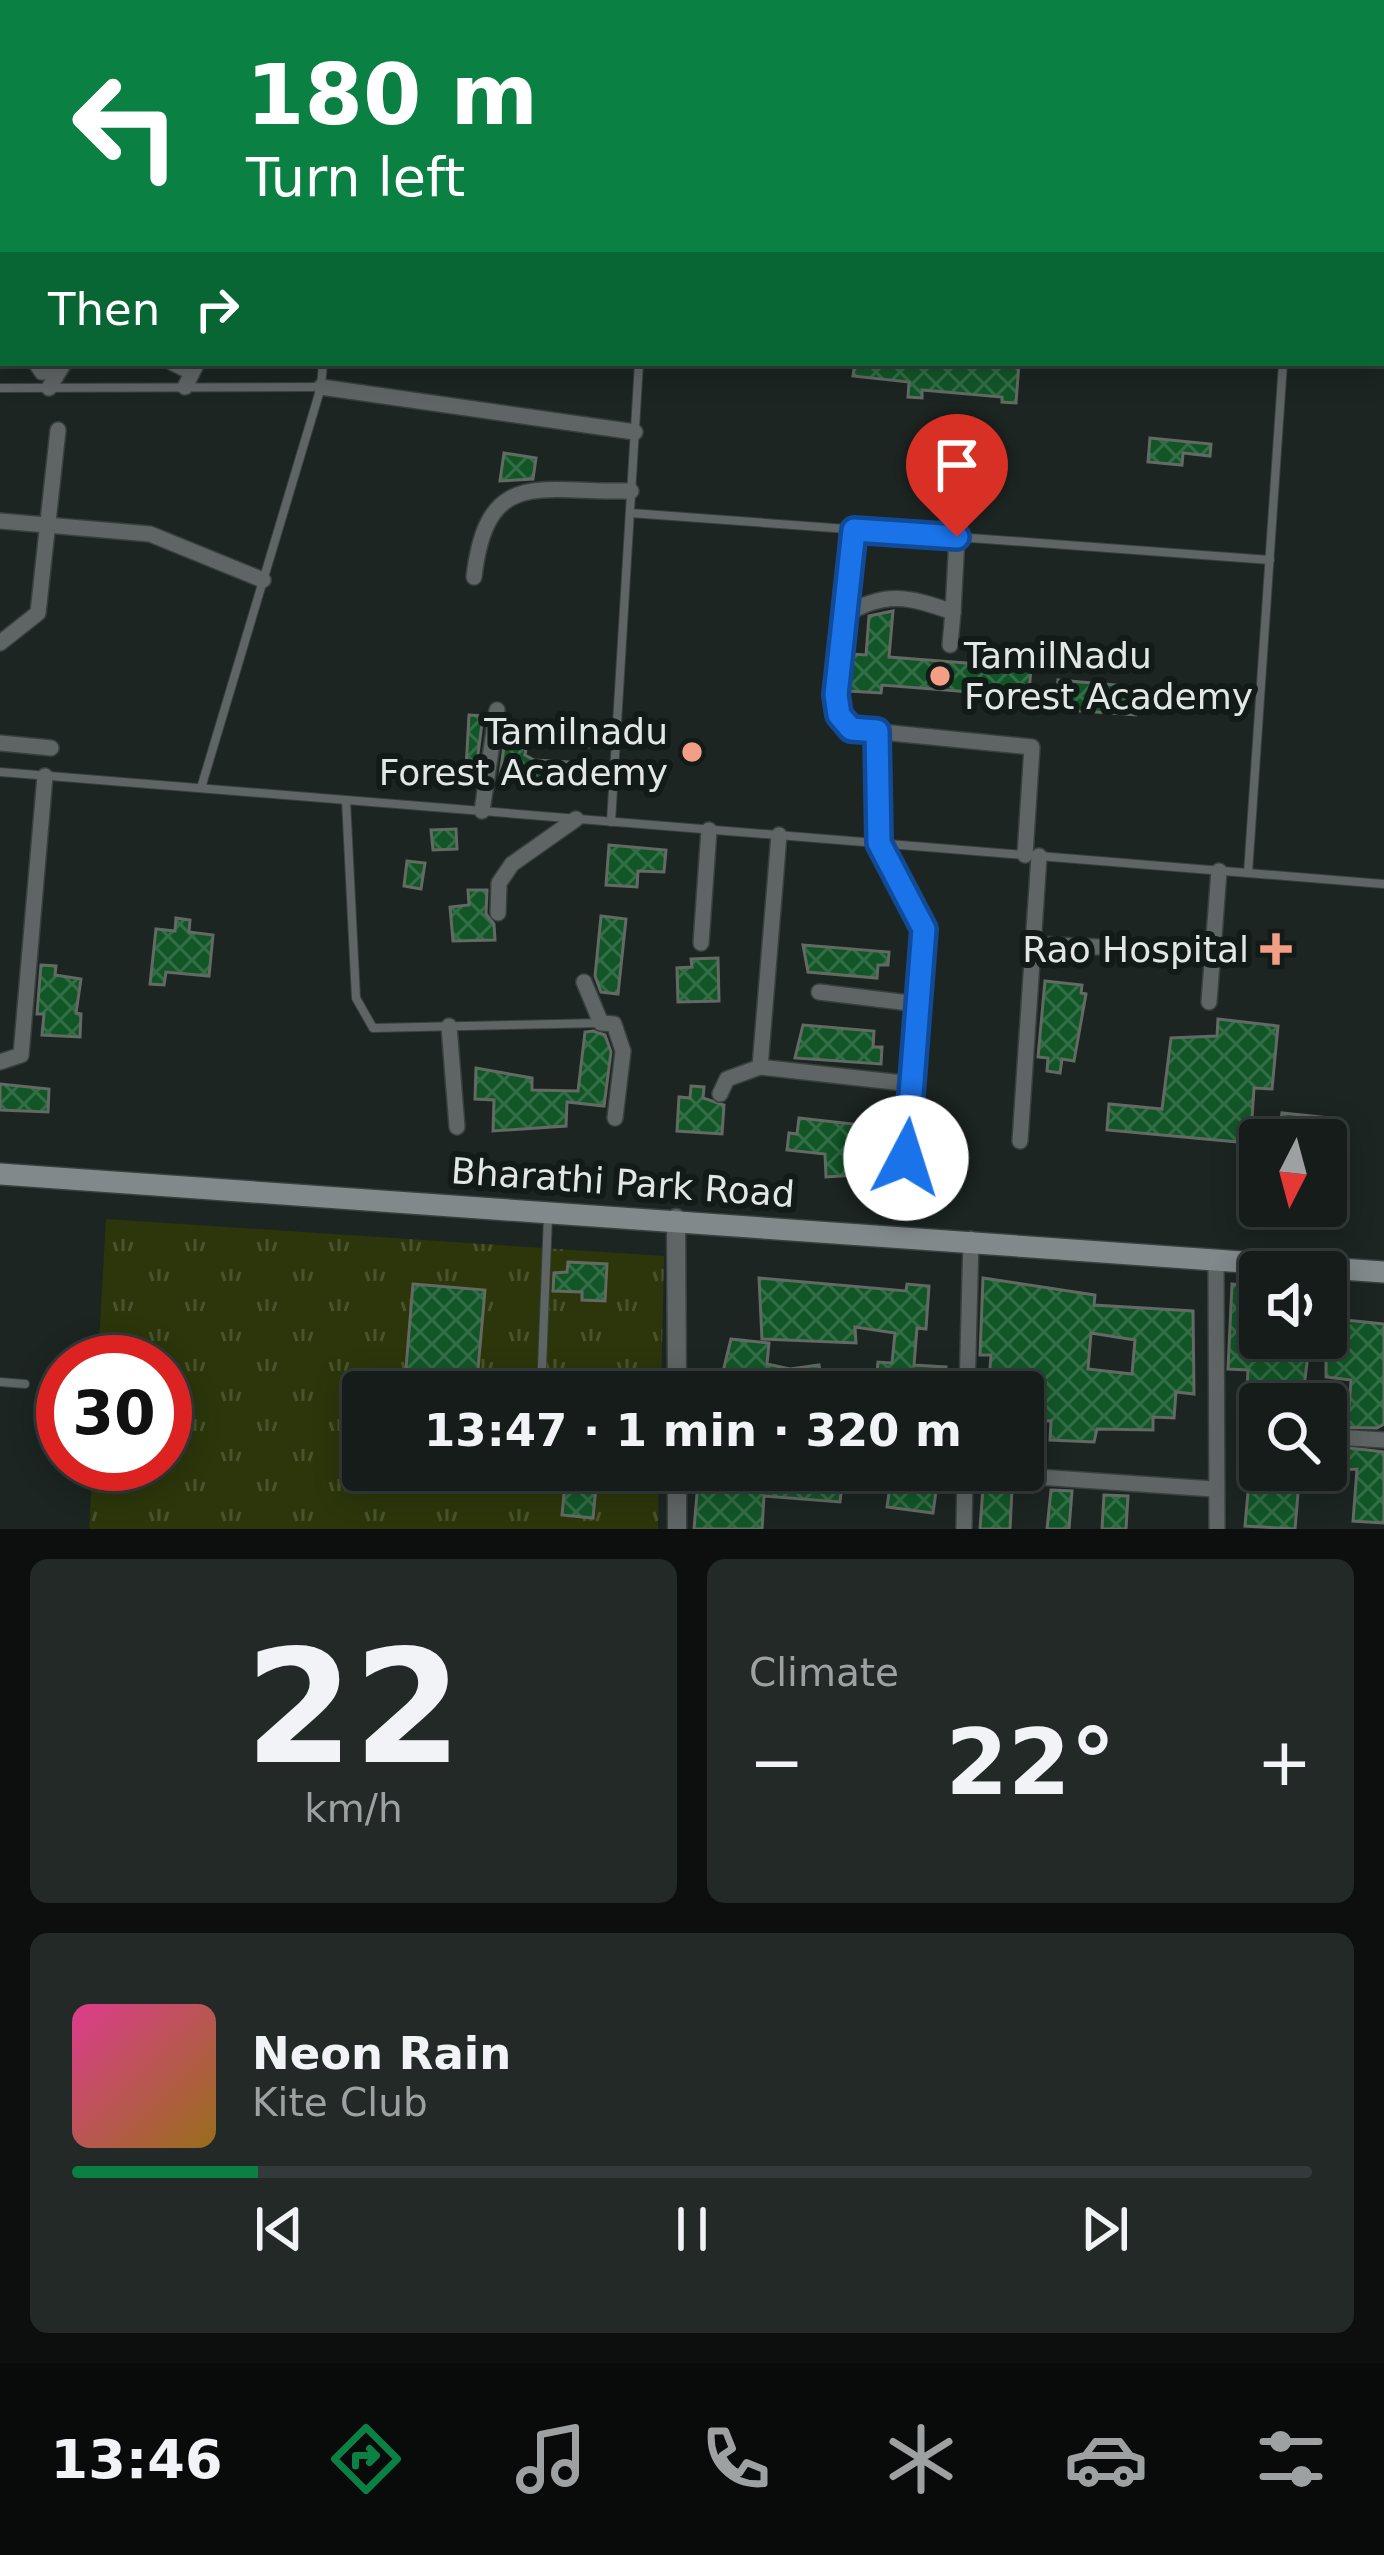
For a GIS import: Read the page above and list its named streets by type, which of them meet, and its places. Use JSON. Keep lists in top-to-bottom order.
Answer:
{
  "streets": {
    "main road": ["Bharathi Park Road"]
  },
  "places": {
    "other": ["TamilNadu Forest Academy", "Tamilnadu Forest Academy"],
    "health": ["Rao Hospital"]
  },
  "north": "bottom",
  "page": {
    "turn": ["180 m", "Turn left"],
    "then": "Then",
    "limit": "30",
    "trip": "13:47 · 1 min · 320 m",
    "tile": [
      ["22", "km/h"],
      "Climate"
    ],
    "heat": ["−", "22°", "+"],
    "song": ["Neon Rain", "Kite Club"],
    "tabs": "13:46"
  }
}
